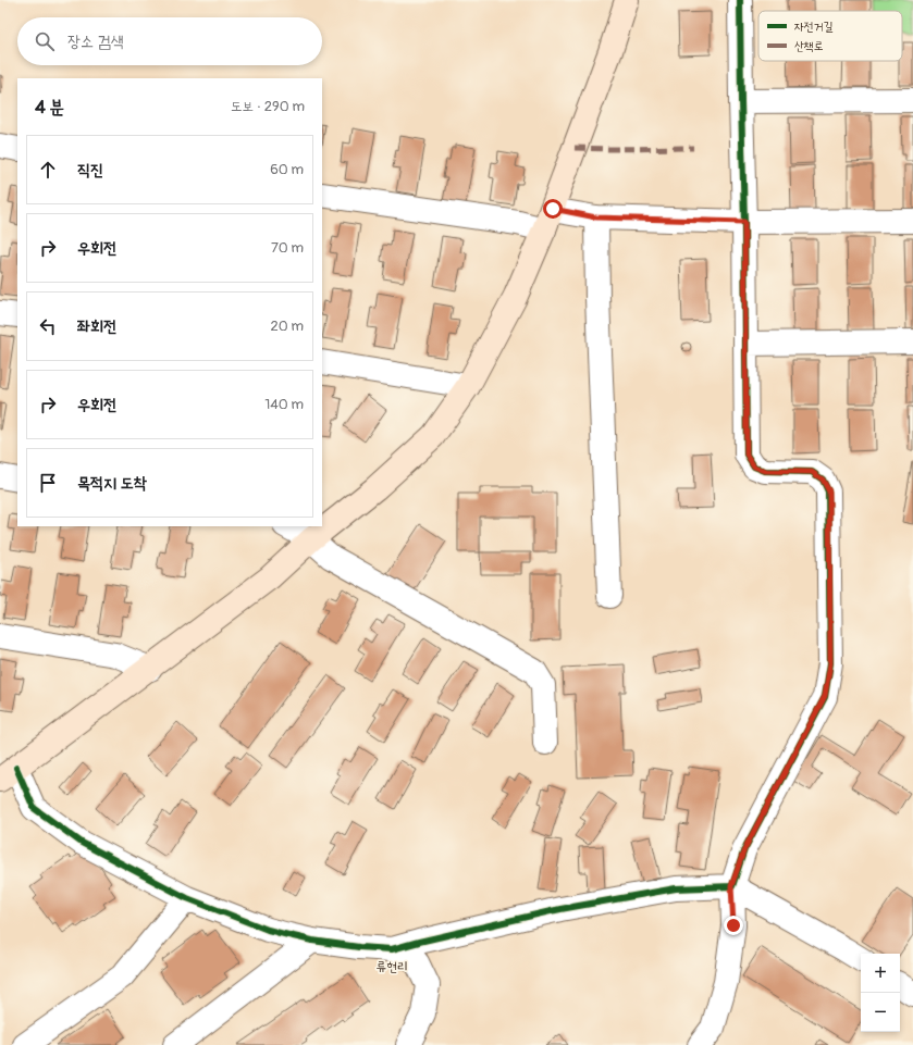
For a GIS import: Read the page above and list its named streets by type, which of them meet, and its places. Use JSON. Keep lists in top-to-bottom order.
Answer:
{
  "districts": ["류현리"],
  "legend": ["자전거길", "산책로"],
  "page": {
    "search": "장소 검색",
    "heading": ["4 분", "도보 · 290 m"],
    "list": [
      ["직진", "60 m"],
      ["우회전", "70 m"],
      ["좌회전", "20 m"],
      ["우회전", "140 m"],
      "목적지 도착"
    ],
    "map_buttons": ["+", "−"]
  }
}
